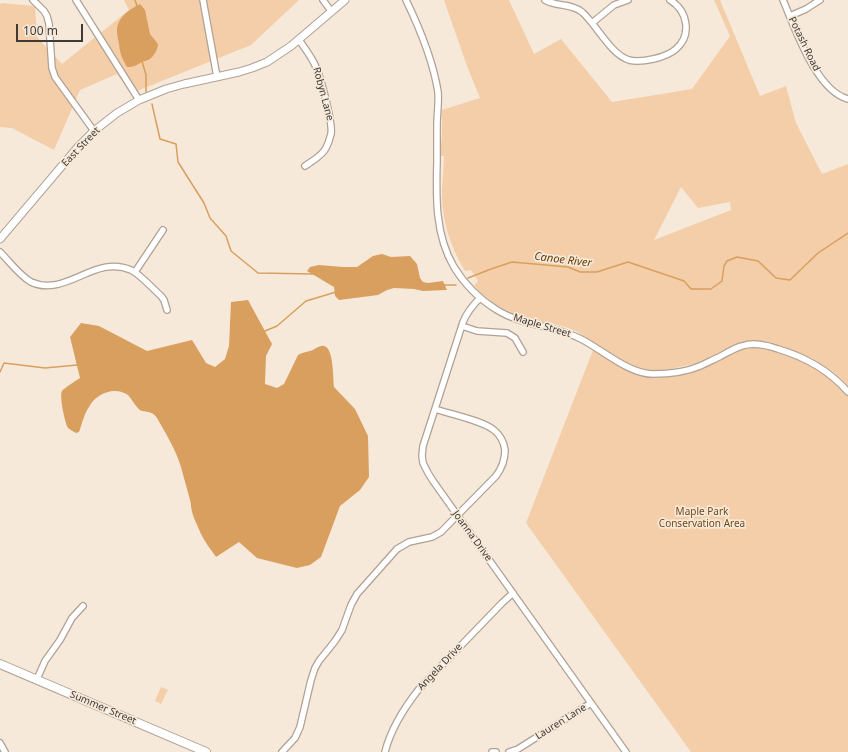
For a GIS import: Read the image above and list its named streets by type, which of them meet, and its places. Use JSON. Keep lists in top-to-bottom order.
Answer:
{
  "streets": {
    "main road": ["Summer Street"],
    "street": [
      "Potash Road",
      "Robyn Lane",
      "East Street",
      "Maple Street",
      "Joanna Drive",
      "Angela Drive",
      "Lauren Lane"
    ]
  },
  "crossings": [
    ["Robyn Lane", "East Street"],
    ["Maple Street", "Joanna Drive"],
    ["Joanna Drive", "Angela Drive"],
    ["Joanna Drive", "Lauren Lane"]
  ],
  "water": ["Canoe River"],
  "parks": ["Maple Park Conservation Area"],
  "scale_bar": "100 m"
}
